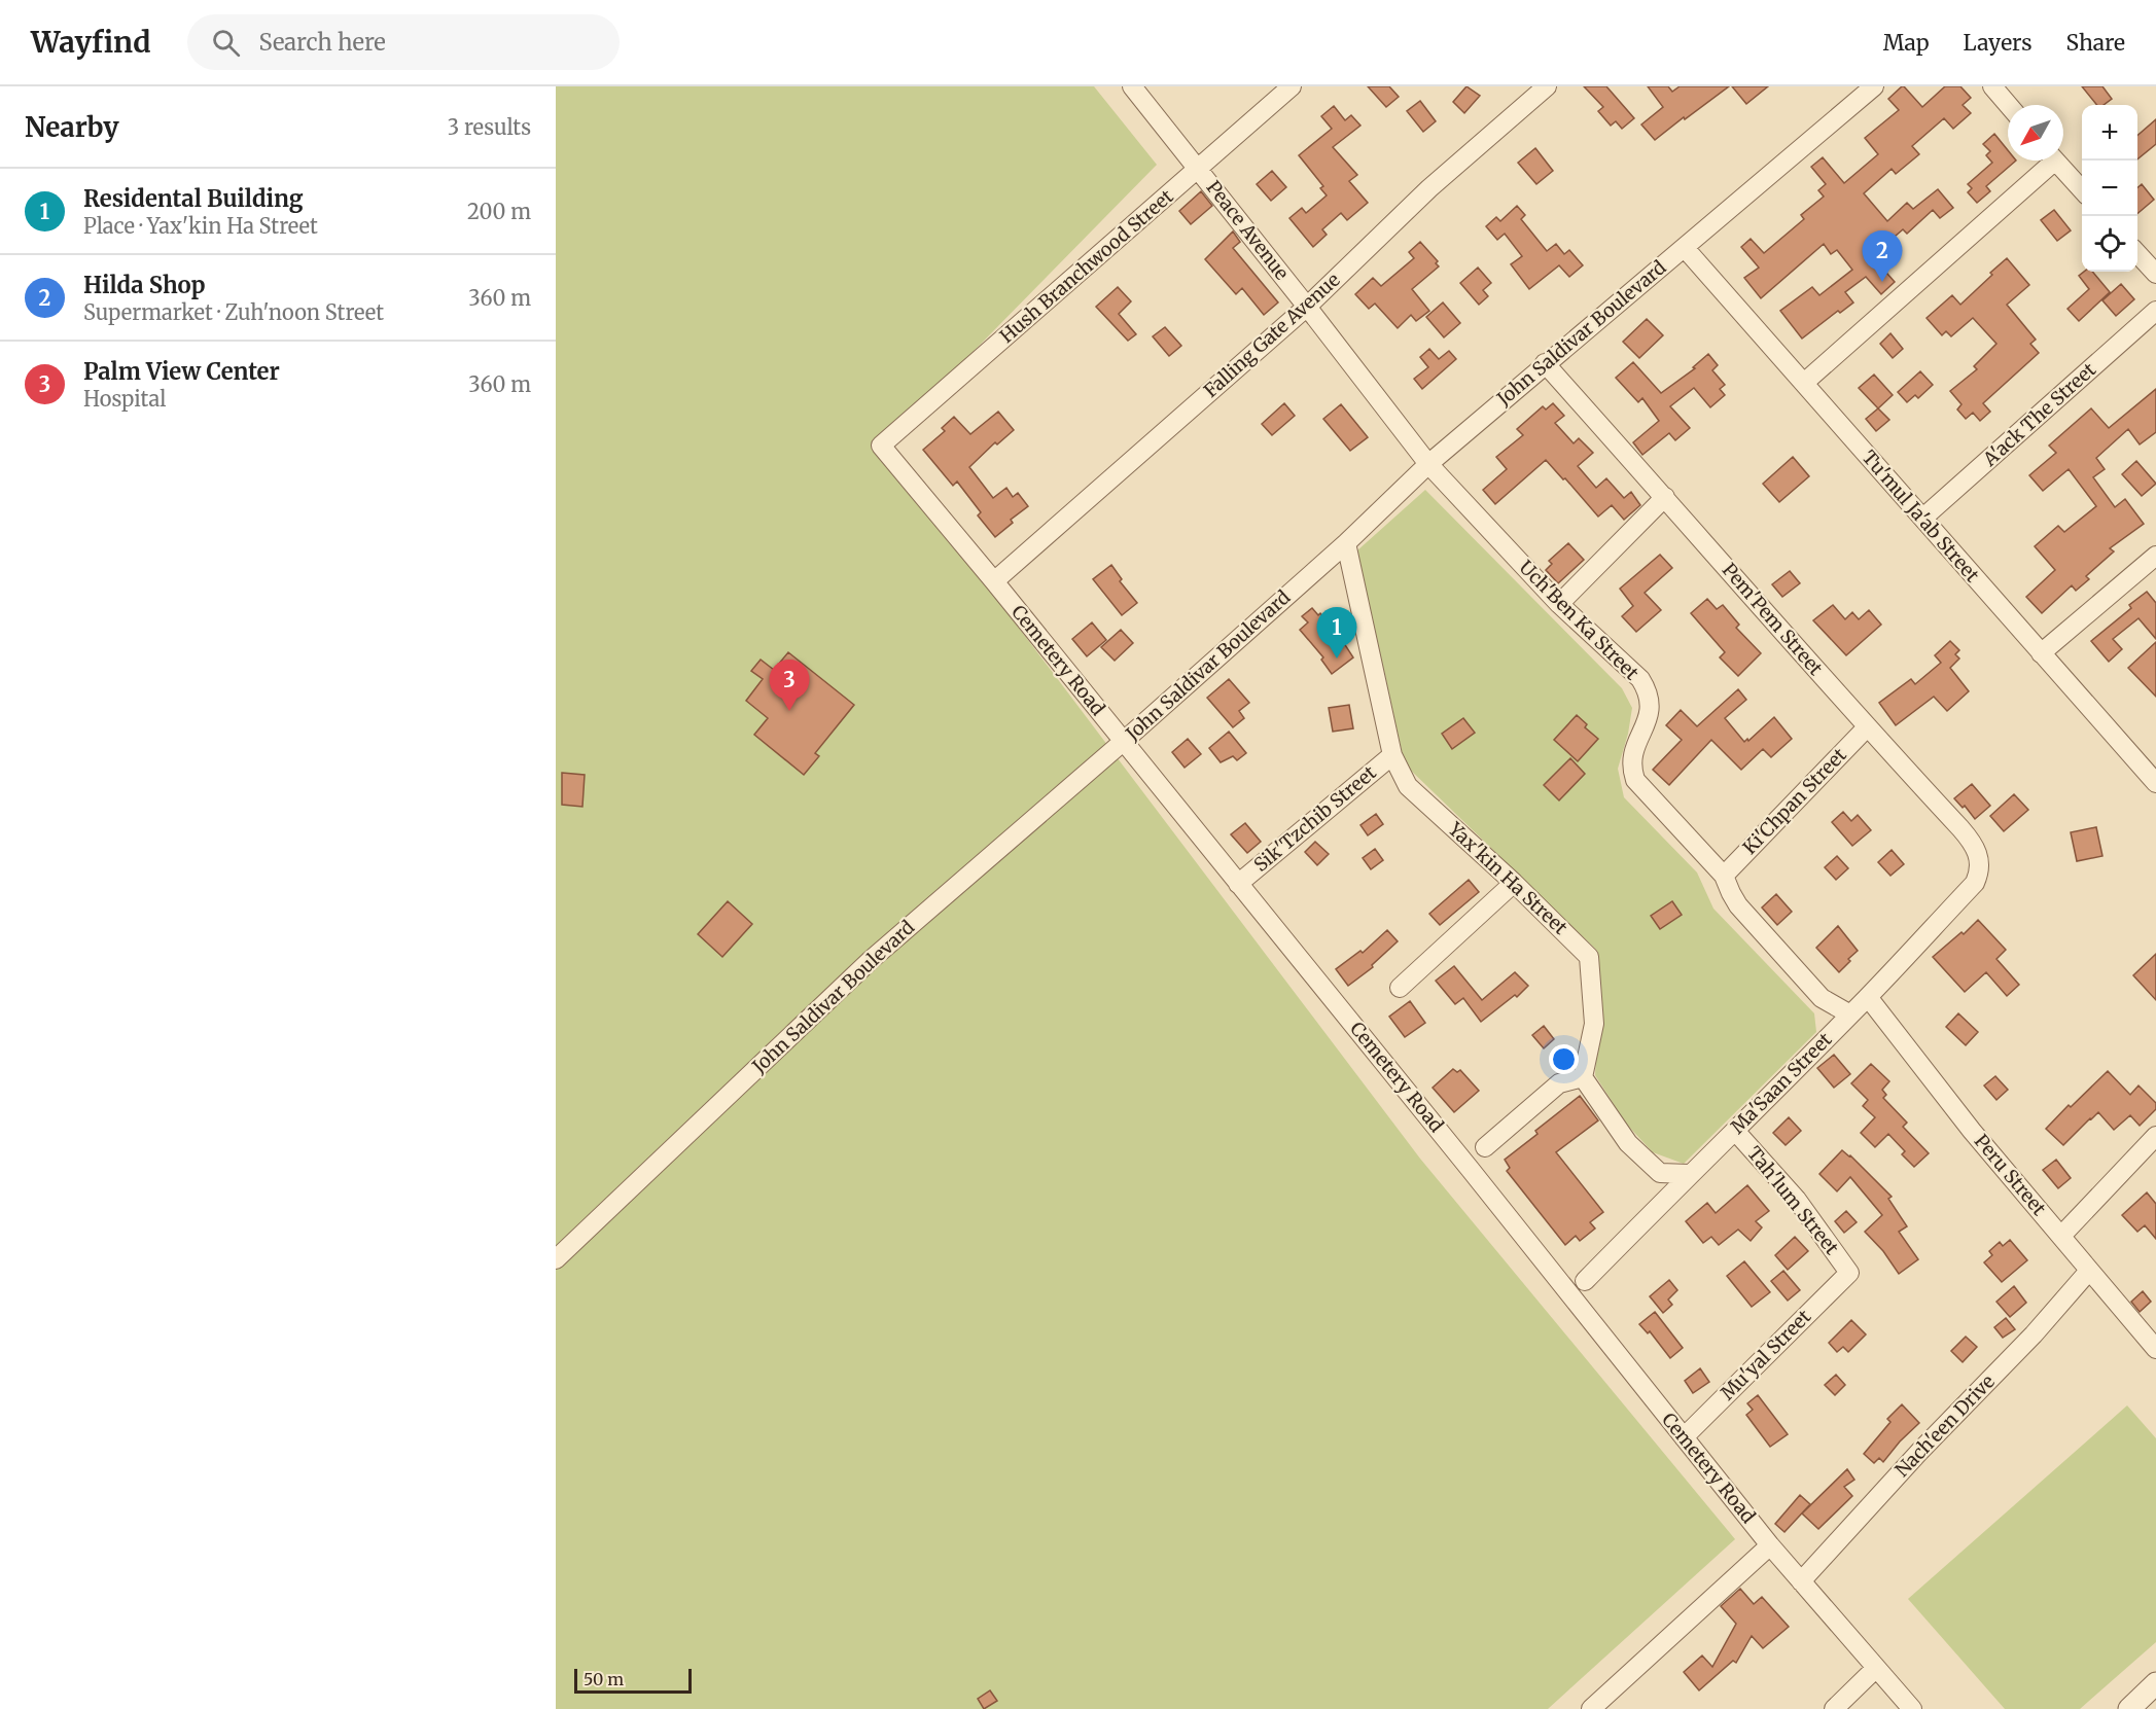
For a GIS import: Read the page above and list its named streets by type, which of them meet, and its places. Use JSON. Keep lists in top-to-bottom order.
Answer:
{
  "streets": {
    "street": [
      "Peace Avenue",
      "Hush Branchwood Street",
      "John Saldivar Boulevard",
      "Falling Gate Avenue",
      "A'ack The Street",
      "Tu'mul Ja'ab Street",
      "Pem'Pem Street",
      "Uch'Ben Ka Street",
      "Cemetery Road",
      "Ki'Chpan Street",
      "Sik'Tzchib Street",
      "Yax'kin Ha Street",
      "Ma'Saan Street",
      "Peru Street",
      "Tah'lum Street",
      "Mu'yal Street",
      "Nach'een Drive"
    ]
  },
  "crossings": [
    ["Peace Avenue", "Hush Branchwood Street"],
    ["Peace Avenue", "John Saldivar Boulevard"],
    ["Peace Avenue", "Falling Gate Avenue"],
    ["Peace Avenue", "Uch'Ben Ka Street"],
    ["Hush Branchwood Street", "Cemetery Road"],
    ["John Saldivar Boulevard", "Tu'mul Ja'ab Street"],
    ["John Saldivar Boulevard", "Pem'Pem Street"],
    ["John Saldivar Boulevard", "Uch'Ben Ka Street"],
    ["John Saldivar Boulevard", "Cemetery Road"],
    ["John Saldivar Boulevard", "Yax'kin Ha Street"],
    ["Falling Gate Avenue", "Cemetery Road"],
    ["A'ack The Street", "Tu'mul Ja'ab Street"],
    ["Pem'Pem Street", "Ki'Chpan Street"],
    ["Pem'Pem Street", "Ma'Saan Street"],
    ["Uch'Ben Ka Street", "Ki'Chpan Street"],
    ["Uch'Ben Ka Street", "Ma'Saan Street"],
    ["Cemetery Road", "Sik'Tzchib Street"],
    ["Cemetery Road", "Mu'yal Street"],
    ["Cemetery Road", "Nach'een Drive"],
    ["Sik'Tzchib Street", "Yax'kin Ha Street"],
    ["Ma'Saan Street", "Peru Street"],
    ["Ma'Saan Street", "Tah'lum Street"],
    ["Peru Street", "Nach'een Drive"],
    ["Tah'lum Street", "Mu'yal Street"]
  ],
  "scale_bar": "50 m",
  "north": "bottom left",
  "page": {
    "header": "Wayfind",
    "search": "Search here",
    "nav": ["Map", "Layers", "Share"],
    "heading": ["Nearby", "3 results"],
    "map_buttons": ["+", "−"],
    "list": [
      {
        "mark": "1",
        "name": "Residental Building",
        "note": "Place · Yax'kin Ha Street",
        "value": "200 m"
      },
      {
        "mark": "2",
        "name": "Hilda Shop",
        "note": "Supermarket · Zuh'noon Street",
        "value": "360 m"
      },
      {
        "mark": "3",
        "name": "Palm View Center",
        "note": "Hospital",
        "value": "360 m"
      }
    ],
    "pins": ["2", "1", "3"],
    "scale": "50 m"
  }
}
